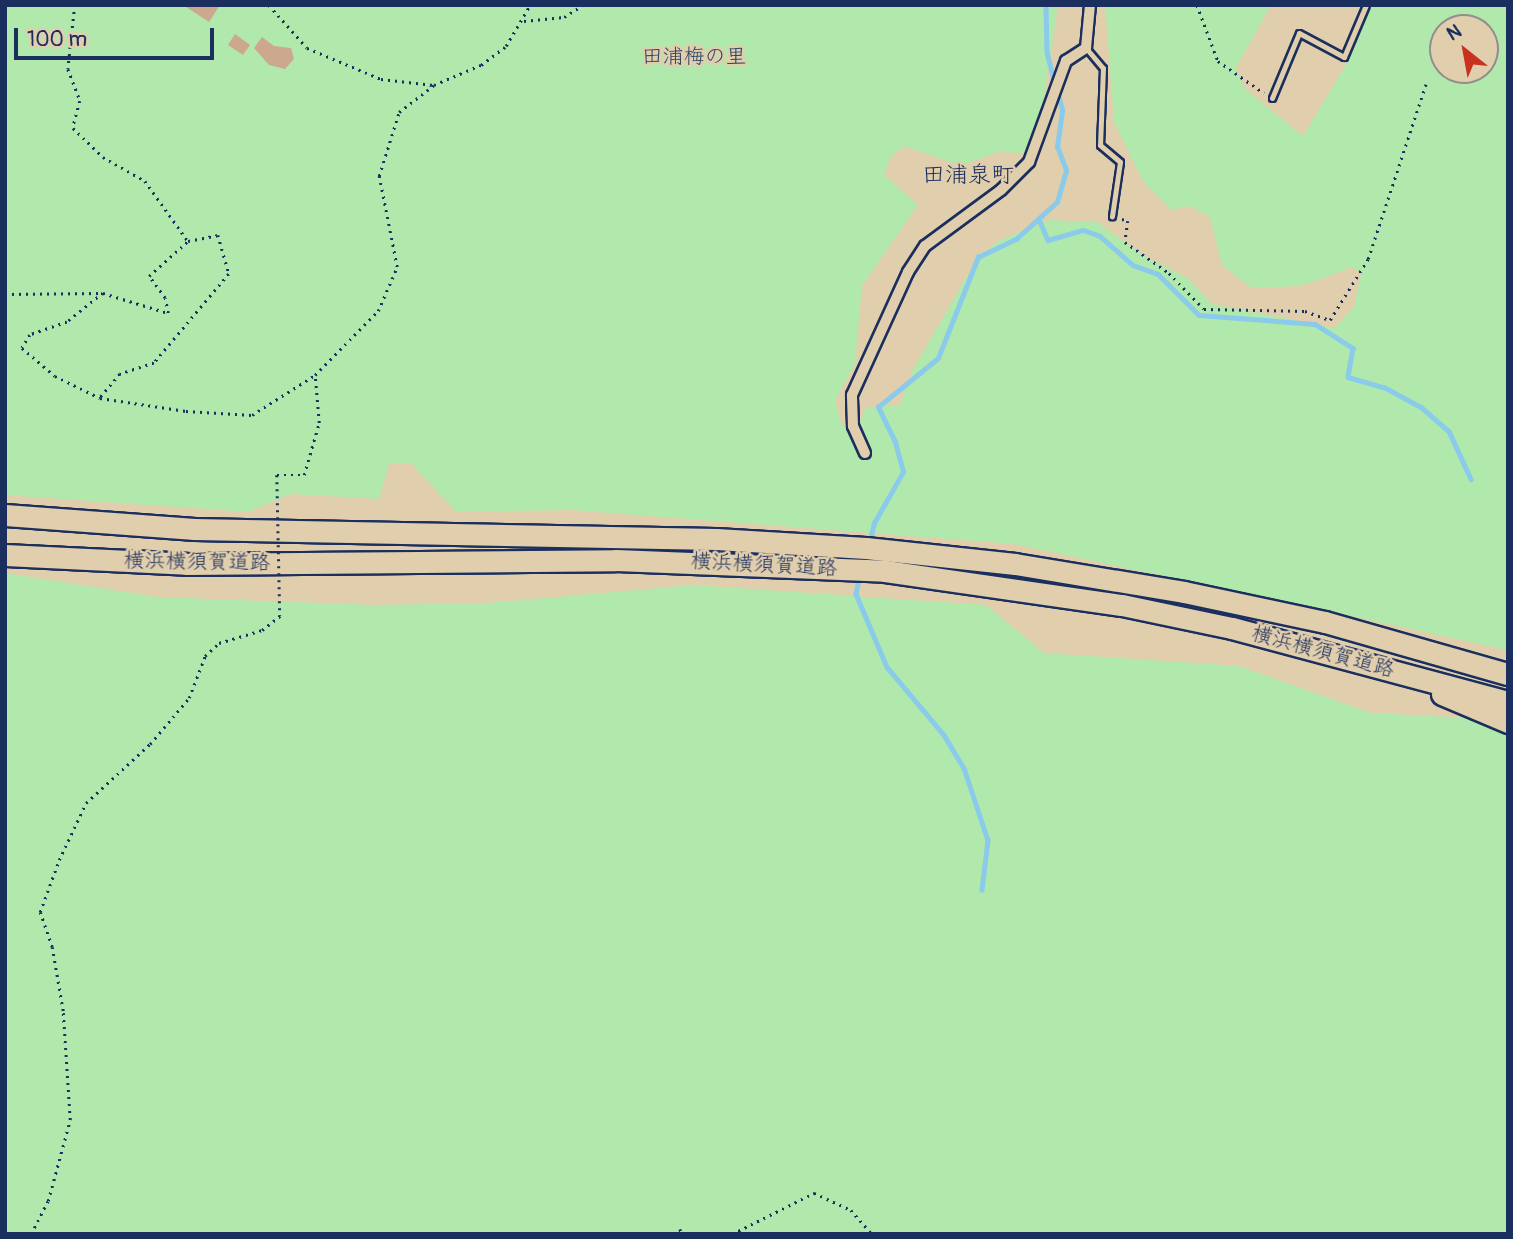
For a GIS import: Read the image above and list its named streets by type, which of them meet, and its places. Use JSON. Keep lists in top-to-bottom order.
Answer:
{
  "streets": {
    "highway": ["横浜横須賀道路"]
  },
  "districts": ["田浦泉町"],
  "parks": ["田浦梅の里"],
  "scale_bar": "100 m",
  "north": "top left"
}
